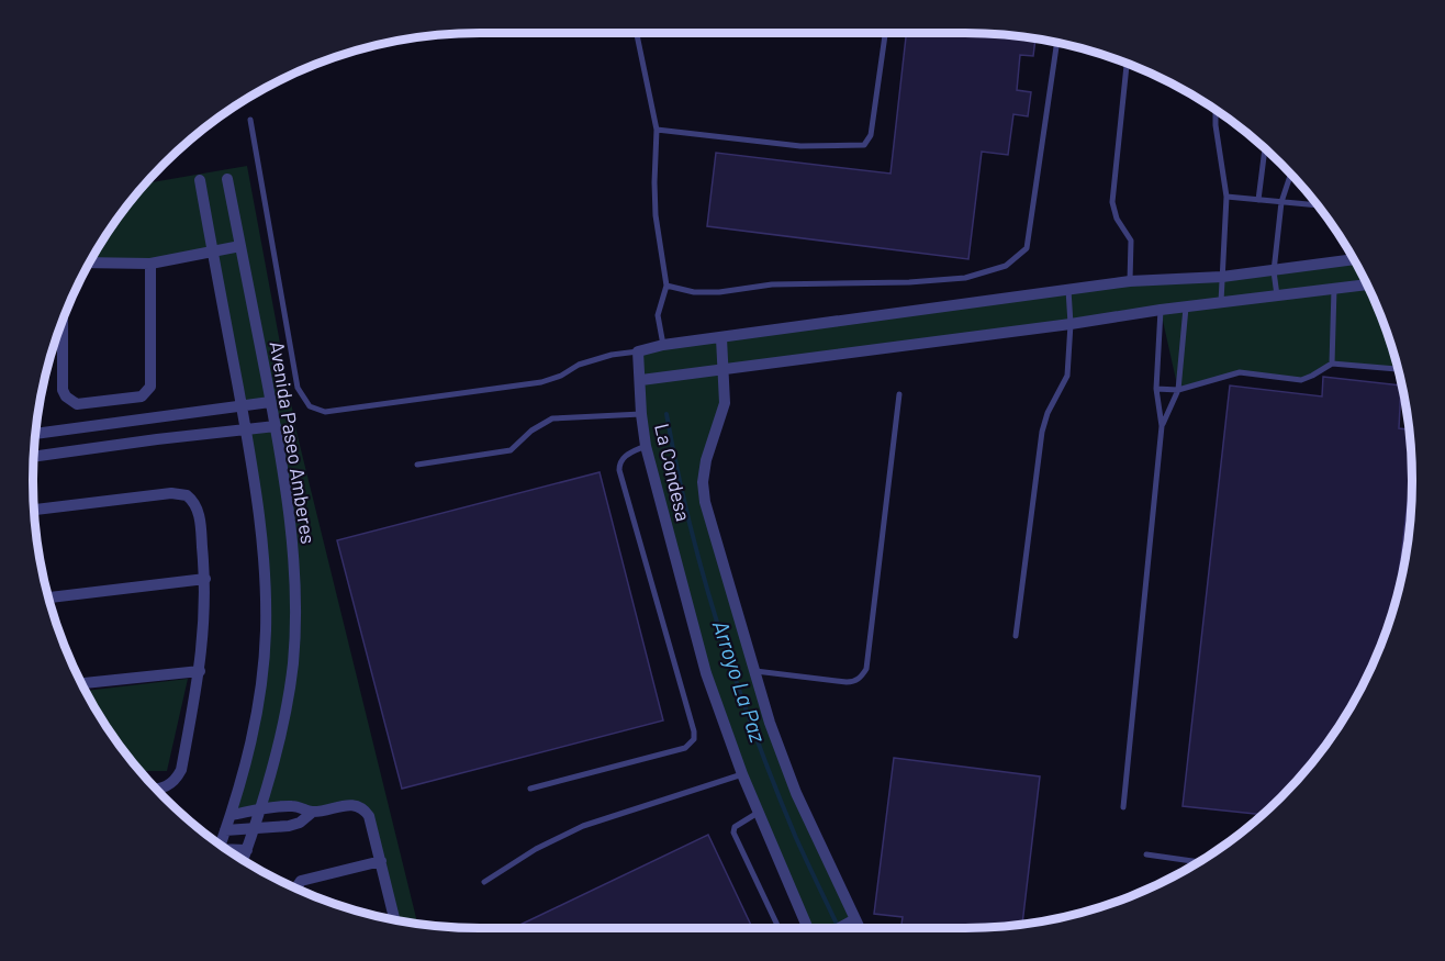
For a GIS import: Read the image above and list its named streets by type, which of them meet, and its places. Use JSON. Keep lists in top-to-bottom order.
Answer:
{
  "streets": {
    "street": ["Avenida Paseo Amberes", "La Condesa"]
  },
  "water": ["Arroyo La Paz"]
}
